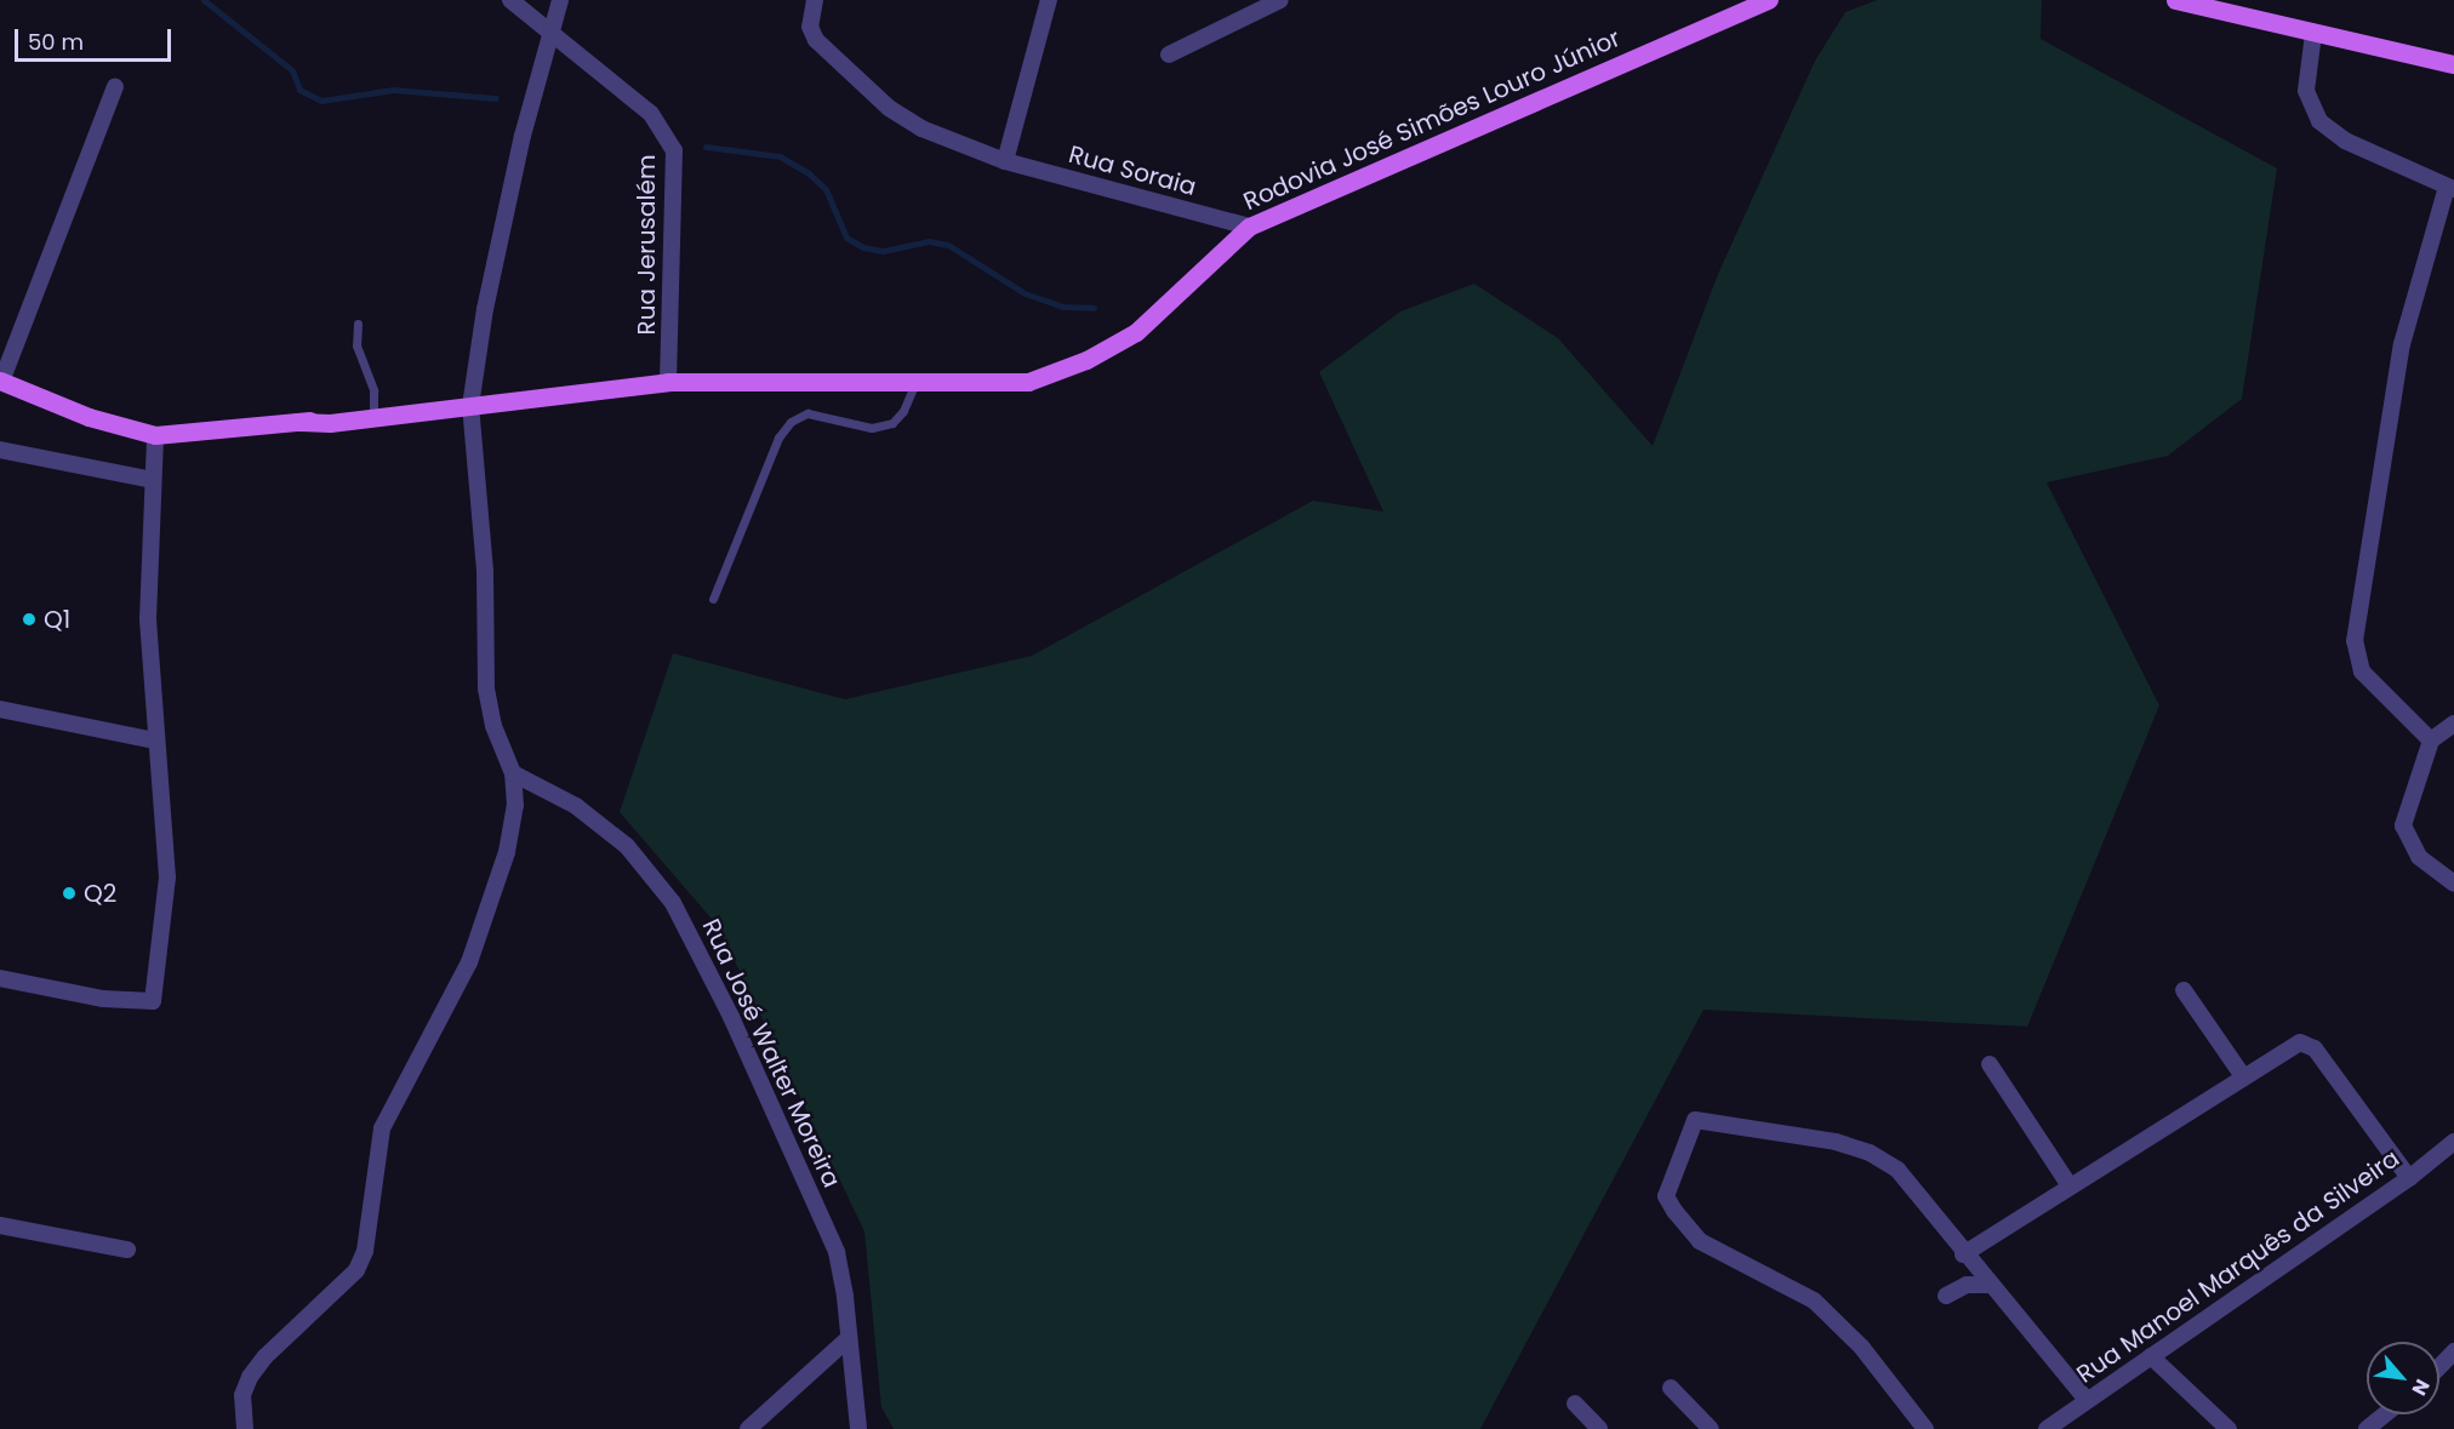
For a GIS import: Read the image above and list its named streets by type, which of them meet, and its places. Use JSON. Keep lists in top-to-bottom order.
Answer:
{
  "streets": {
    "main road": ["Rodovia José Simões Louro Júnior"],
    "street": [
      "Rua Soraia",
      "Rua Jerusalém",
      "Rua José Walter Moreira",
      "Rua Manoel Marquês da Silveira"
    ]
  },
  "crossings": [
    ["Rodovia José Simões Louro Júnior", "Rua Soraia"],
    ["Rodovia José Simões Louro Júnior", "Rua Jerusalém"]
  ],
  "places": ["Q1", "Q2"],
  "scale_bar": "50 m",
  "north": "bottom right"
}
